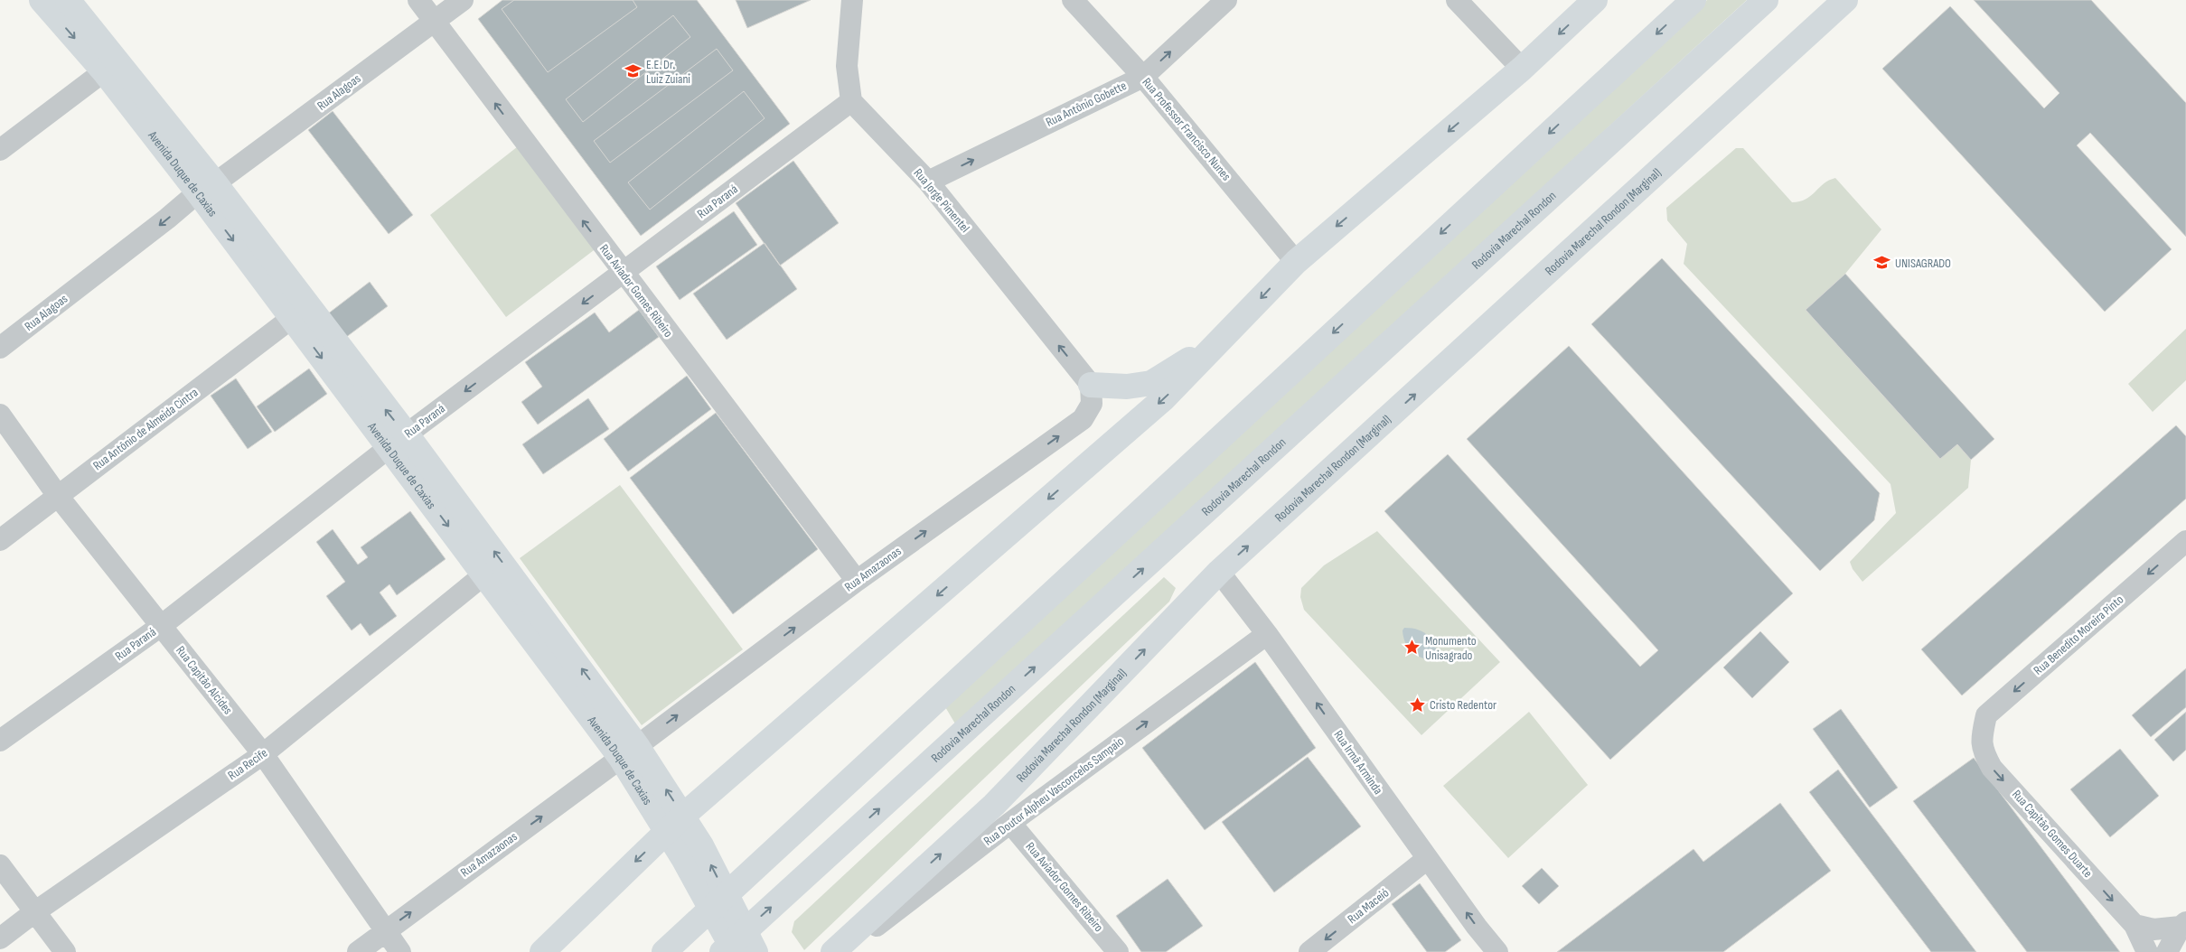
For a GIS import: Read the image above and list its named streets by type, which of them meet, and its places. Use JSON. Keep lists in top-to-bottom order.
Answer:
{
  "streets": {
    "main road": ["Avenida Duque de Caxias", "Rodovia Marechal Rondon (Marginal)", "Rodovia Marechal Rondon"],
    "street": [
      "Rua Alagoas",
      "Rua Antônio Gobette",
      "Rua Professor Francisco Nunes",
      "Rua Jorge Pimentel",
      "Rua Paraná",
      "Rua Aviador Gomes Ribeiro",
      "Rua Antônio de Almeida Cintra",
      "Rua Amazaonas",
      "Rua Benedito Moreira Pinto",
      "Rua Capitão Alcides",
      "Rua Irmã Arminda",
      "Rua Recife",
      "Rua Doutor Alpheu Vasconcelos Sampaio",
      "Rua Capitão Gomes Duarte",
      "Rua Maceió"
    ]
  },
  "crossings": [
    ["Rua Alagoas", "Avenida Duque de Caxias"],
    ["Rua Alagoas", "Rua Aviador Gomes Ribeiro"],
    ["Rua Antônio Gobette", "Rua Professor Francisco Nunes"],
    ["Rua Antônio Gobette", "Rua Jorge Pimentel"],
    ["Avenida Duque de Caxias", "Rua Paraná"],
    ["Avenida Duque de Caxias", "Rua Antônio de Almeida Cintra"],
    ["Avenida Duque de Caxias", "Rua Amazaonas"],
    ["Avenida Duque de Caxias", "Rua Recife"],
    ["Rua Jorge Pimentel", "Rua Paraná"],
    ["Rua Jorge Pimentel", "Rua Amazaonas"],
    ["Rua Paraná", "Rua Aviador Gomes Ribeiro"],
    ["Rua Paraná", "Rua Capitão Alcides"],
    ["Rodovia Marechal Rondon (Marginal)", "Rua Irmã Arminda"],
    ["Rua Aviador Gomes Ribeiro", "Rua Amazaonas"],
    ["Rua Aviador Gomes Ribeiro", "Rua Doutor Alpheu Vasconcelos Sampaio"],
    ["Rua Antônio de Almeida Cintra", "Rua Capitão Alcides"],
    ["Rua Amazaonas", "Rua Capitão Alcides"],
    ["Rua Benedito Moreira Pinto", "Rua Capitão Gomes Duarte"],
    ["Rua Capitão Alcides", "Rua Recife"],
    ["Rua Irmã Arminda", "Rua Doutor Alpheu Vasconcelos Sampaio"],
    ["Rua Irmã Arminda", "Rua Maceió"]
  ],
  "one_way": [
    "Rua Antônio Gobette",
    "Rua Jorge Pimentel",
    "Rua Aviador Gomes Ribeiro",
    "Rua Amazaonas",
    "Rua Benedito Moreira Pinto",
    "Rua Irmã Arminda",
    "Rua Doutor Alpheu Vasconcelos Sampaio",
    "Rua Capitão Gomes Duarte",
    "Rua Maceió"
  ],
  "places": {
    "school or university": ["E.E. Dr. Luiz Zuiani", "UNISAGRADO"],
    "place": ["Monumento Unisagrado", "Cristo Redentor"]
  }
}
